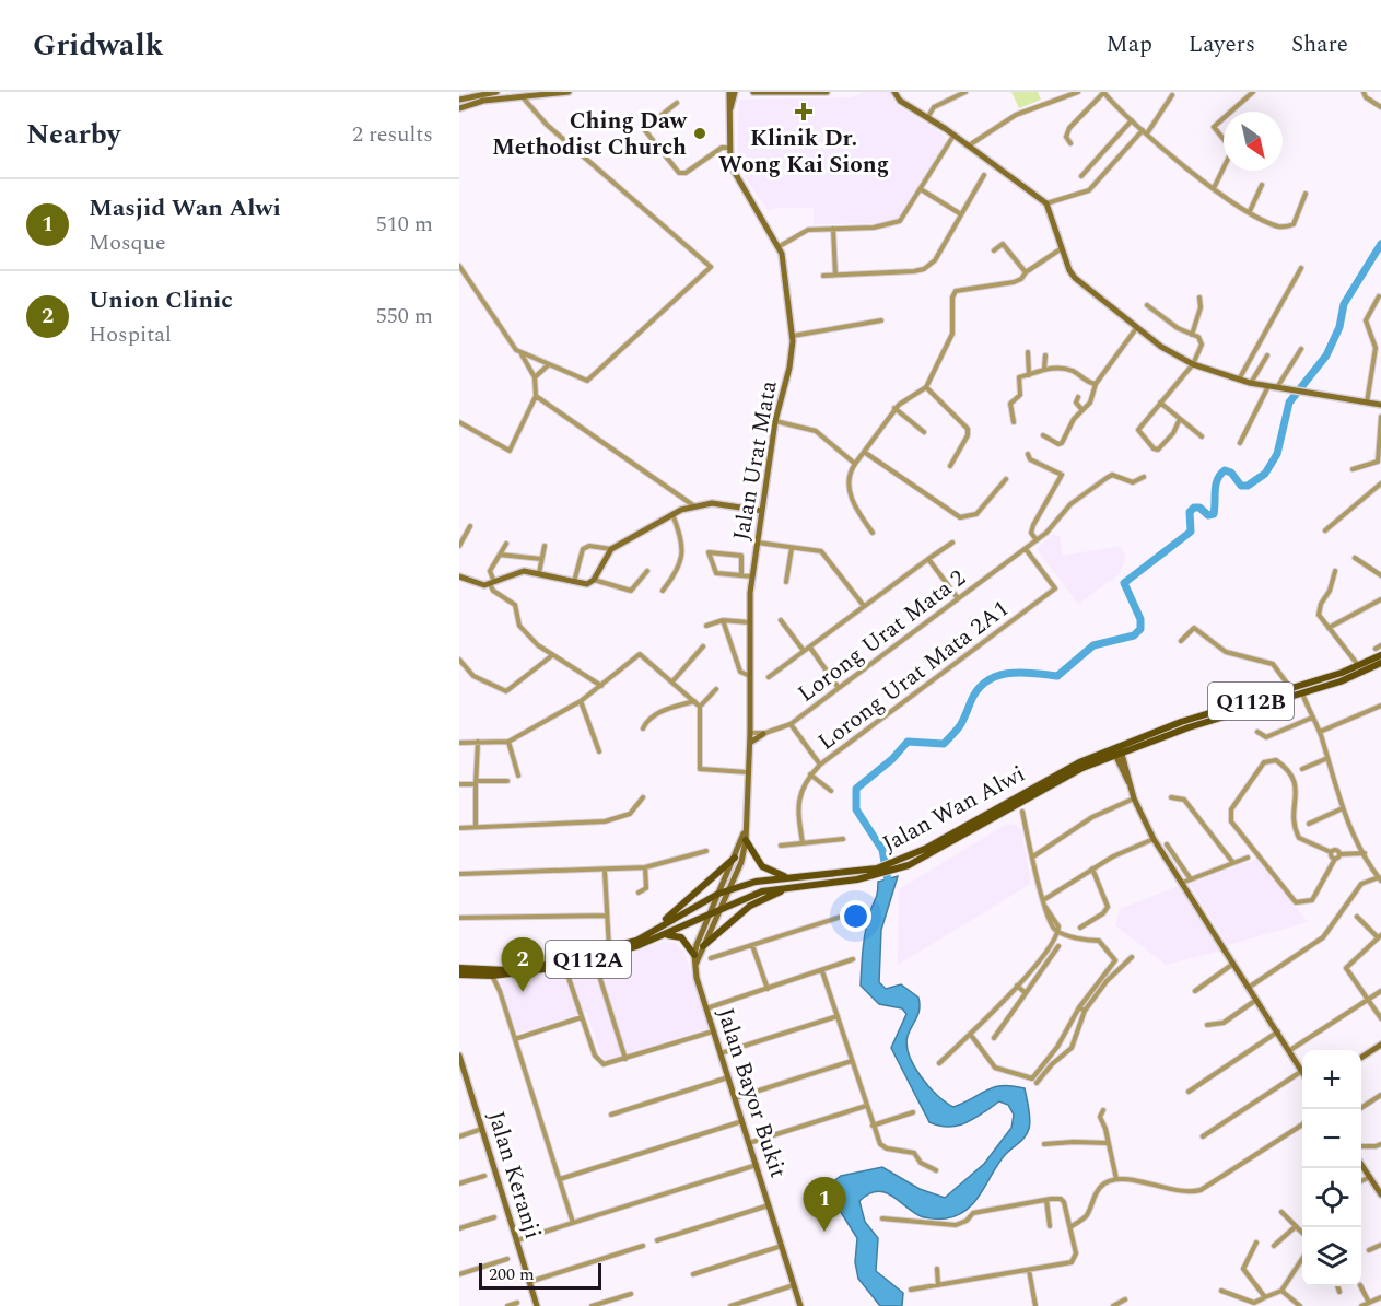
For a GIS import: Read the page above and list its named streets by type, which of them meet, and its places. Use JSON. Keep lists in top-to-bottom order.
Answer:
{
  "streets": {
    "main road": ["Q112B", "Jalan Wan Alwi", "Q112A"],
    "street": [
      "Jalan Urat Mata",
      "Lorong Urat Mata 2",
      "Lorong Urat Mata 2A1",
      "Jalan Bayor Bukit",
      "Jalan Keranji"
    ]
  },
  "crossings": [
    ["Jalan Urat Mata", "Lorong Urat Mata 2"],
    ["Lorong Urat Mata 2", "Lorong Urat Mata 2A1"]
  ],
  "places": {
    "health": ["Klinik Dr. Wong Kai Siong"],
    "other": ["Ching Daw Methodist Church"]
  },
  "scale_bar": "200 m",
  "north": "bottom right",
  "page": {
    "header": "Gridwalk",
    "nav": ["Map", "Layers", "Share"],
    "heading": ["Nearby", "2 results"],
    "list": [
      {
        "mark": "1",
        "name": "Masjid Wan Alwi",
        "note": "Mosque",
        "value": "510 m"
      },
      {
        "mark": "2",
        "name": "Union Clinic",
        "note": "Hospital",
        "value": "550 m"
      }
    ],
    "pins": ["2", "1"],
    "map_buttons": ["+", "−"],
    "scale": "200 m"
  }
}
